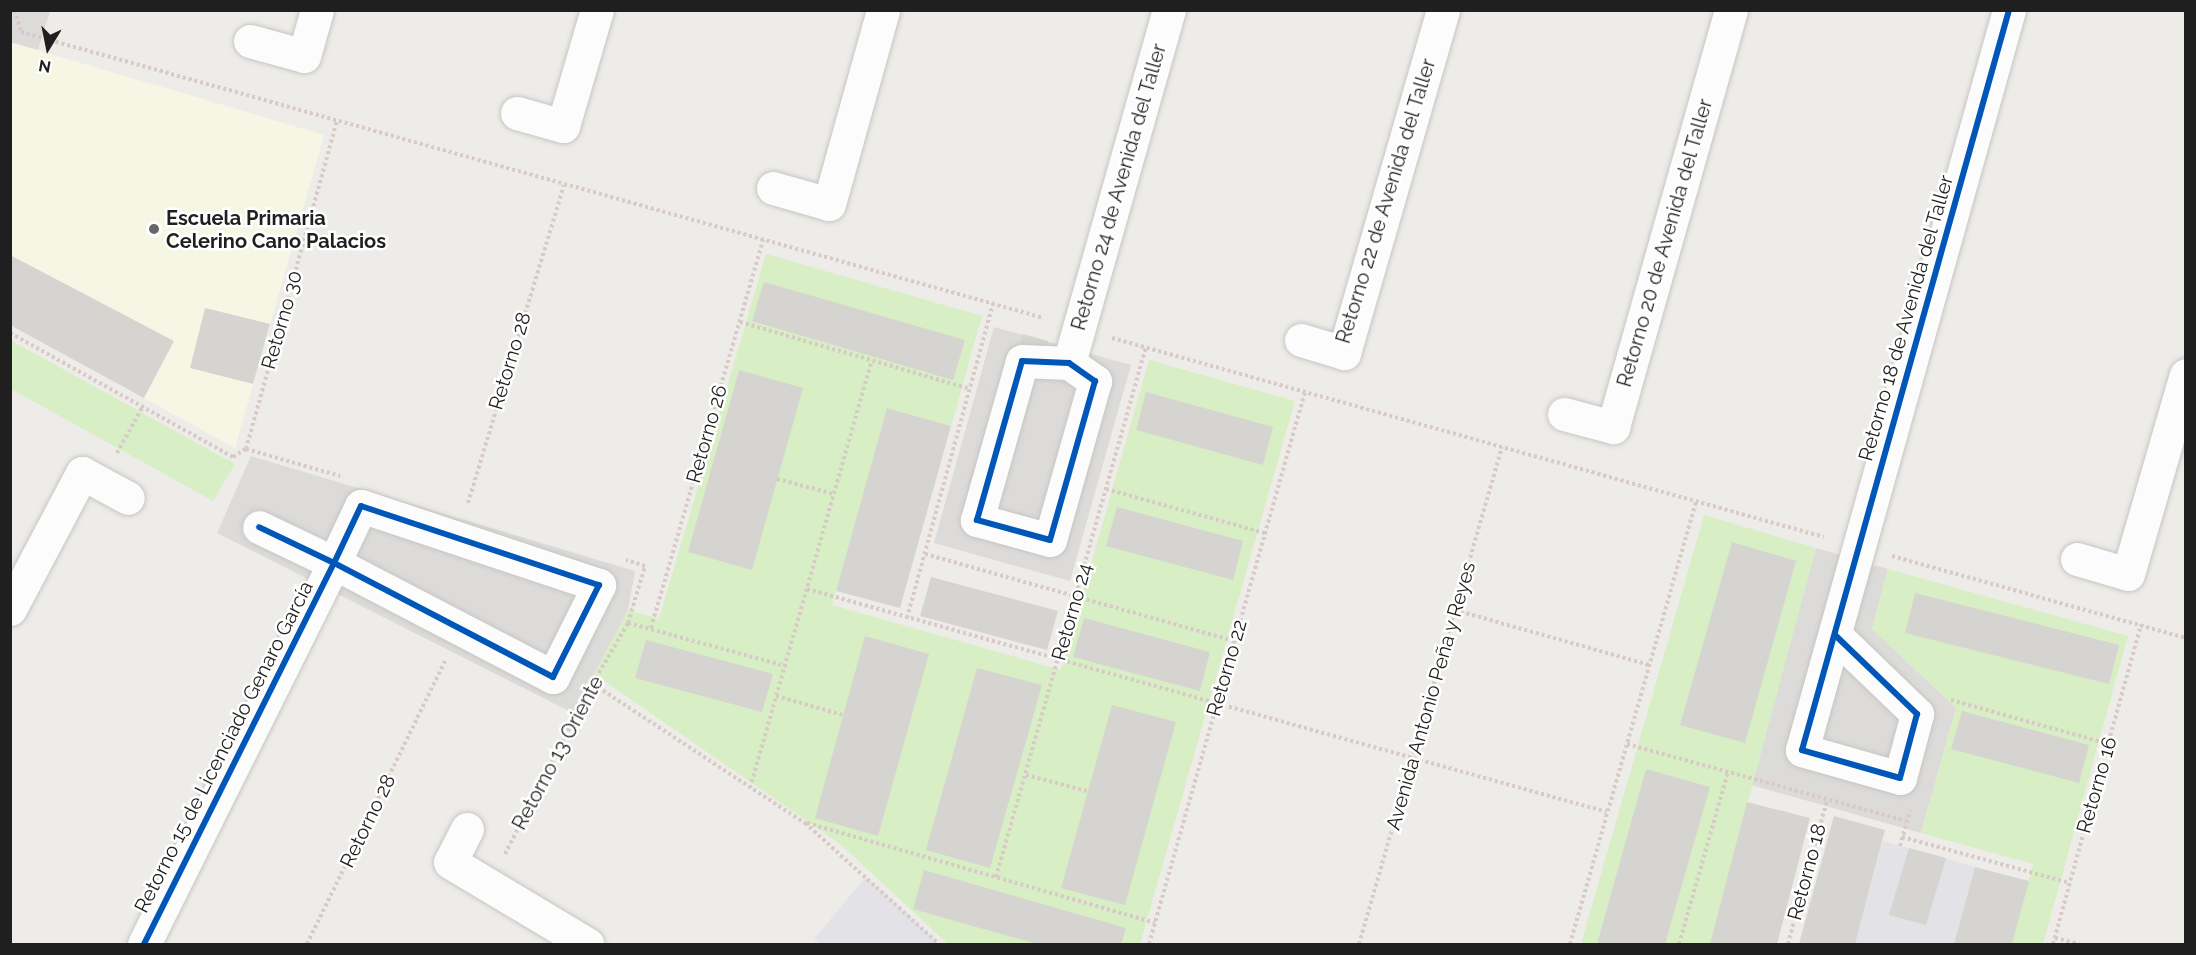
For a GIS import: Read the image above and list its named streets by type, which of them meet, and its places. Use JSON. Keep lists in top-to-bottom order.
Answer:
{
  "streets": {
    "street": [
      "Retorno 24 de Avenida del Taller",
      "Retorno 22 de Avenida del Taller",
      "Retorno 20 de Avenida del Taller",
      "Retorno 18 de Avenida del Taller",
      "Retorno 15 de Licenciado Genaro García"
    ],
    "path": [
      "Retorno 30",
      "Retorno 28",
      "Retorno 26",
      "Retorno 24",
      "Retorno 22",
      "Avenida Antonio Peña y Reyes",
      "Retorno 13 Oriente",
      "Retorno 16",
      "Retorno 18"
    ]
  },
  "crossings": [
    ["Retorno 28", "Retorno 15 de Licenciado Genaro García"],
    ["Retorno 26", "Retorno 13 Oriente"]
  ],
  "places": ["Escuela Primaria Celerino Cano Palacios"],
  "north": "bottom"
}
